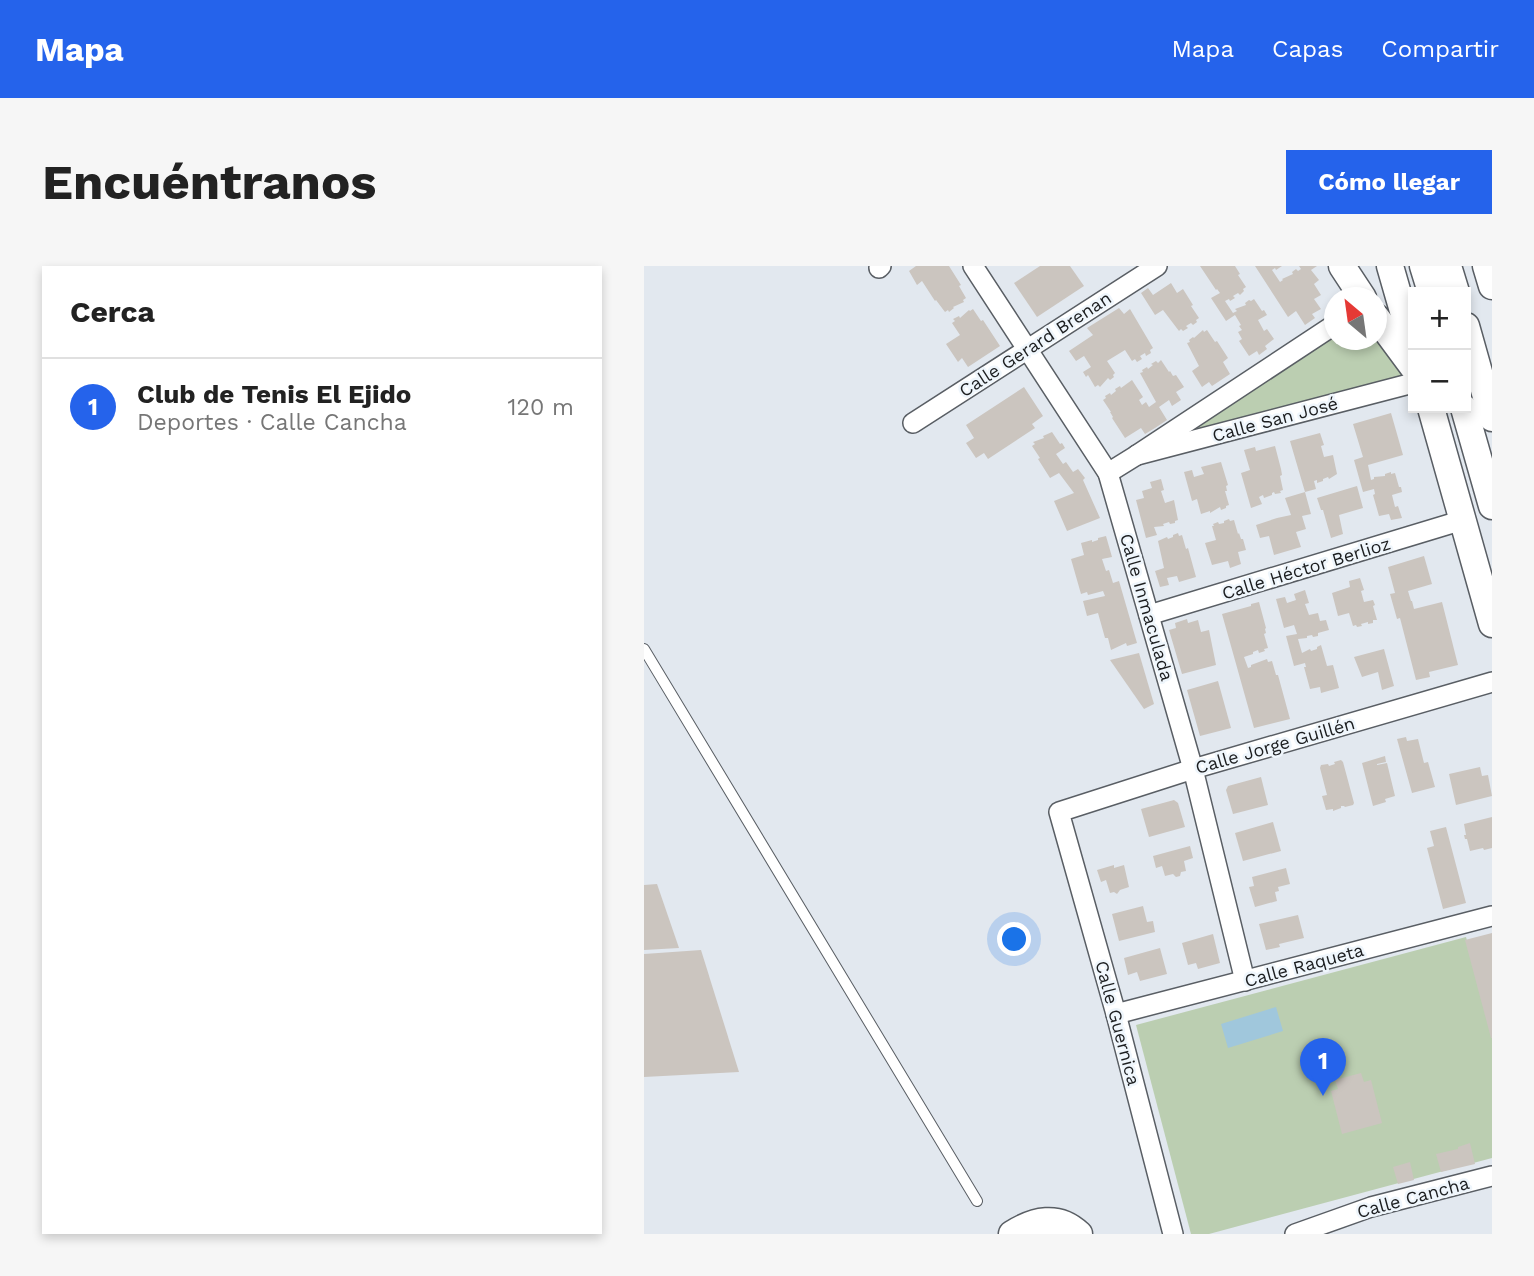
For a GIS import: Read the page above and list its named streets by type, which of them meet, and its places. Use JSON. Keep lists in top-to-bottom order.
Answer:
{
  "streets": {
    "street": [
      "Calle Gerard Brenan",
      "Calle San José",
      "Calle Héctor Berlioz",
      "Calle Inmaculada",
      "Calle Jorge Guillén",
      "Calle Raqueta",
      "Calle Guernica",
      "Calle Cancha"
    ]
  },
  "crossings": [
    ["Calle Gerard Brenan", "Calle Inmaculada"],
    ["Calle San José", "Calle Inmaculada"],
    ["Calle Héctor Berlioz", "Calle Inmaculada"],
    ["Calle Inmaculada", "Calle Jorge Guillén"],
    ["Calle Inmaculada", "Calle Raqueta"],
    ["Calle Jorge Guillén", "Calle Guernica"],
    ["Calle Raqueta", "Calle Guernica"]
  ],
  "north": "top left",
  "page": {
    "header": "Mapa",
    "nav": ["Mapa", "Capas", "Compartir"],
    "buttons": "Cómo llegar",
    "title": "Encuéntranos",
    "heading": "Cerca",
    "map_buttons": ["+", "−"],
    "list": [
      {
        "mark": "1",
        "name": "Club de Tenis El Ejido",
        "note": "Deportes · Calle Cancha",
        "value": "120 m"
      }
    ],
    "pins": "1"
  }
}
